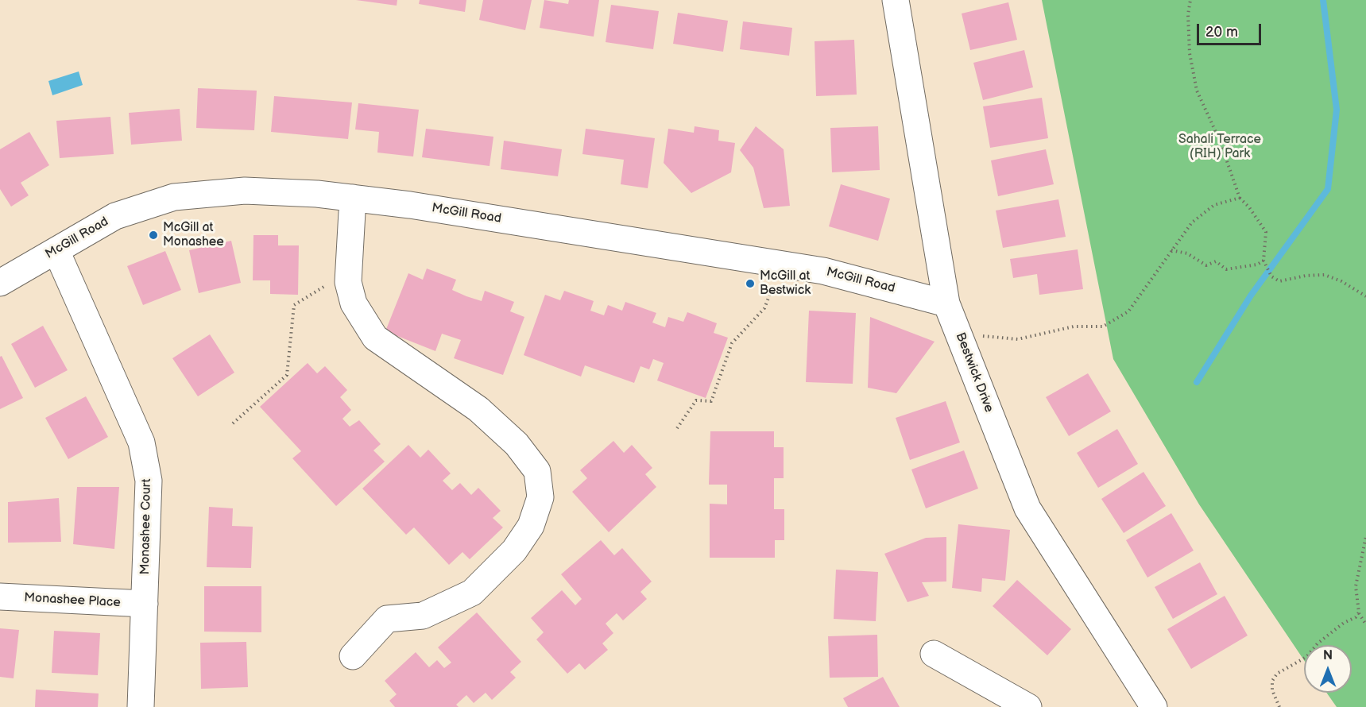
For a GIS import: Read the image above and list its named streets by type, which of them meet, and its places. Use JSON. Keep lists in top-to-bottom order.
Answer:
{
  "streets": {
    "street": [
      "McGill Road",
      "Bestwick Drive",
      "Monashee Court",
      "Monashee Place"
    ]
  },
  "crossings": [
    ["McGill Road", "Bestwick Drive"],
    ["McGill Road", "Monashee Court"],
    ["Monashee Court", "Monashee Place"]
  ],
  "parks": ["Sahali Terrace (RIH) Park"],
  "places": ["McGill at Monashee", "McGill at Bestwick"],
  "scale_bar": "20 m",
  "north": "top"
}
